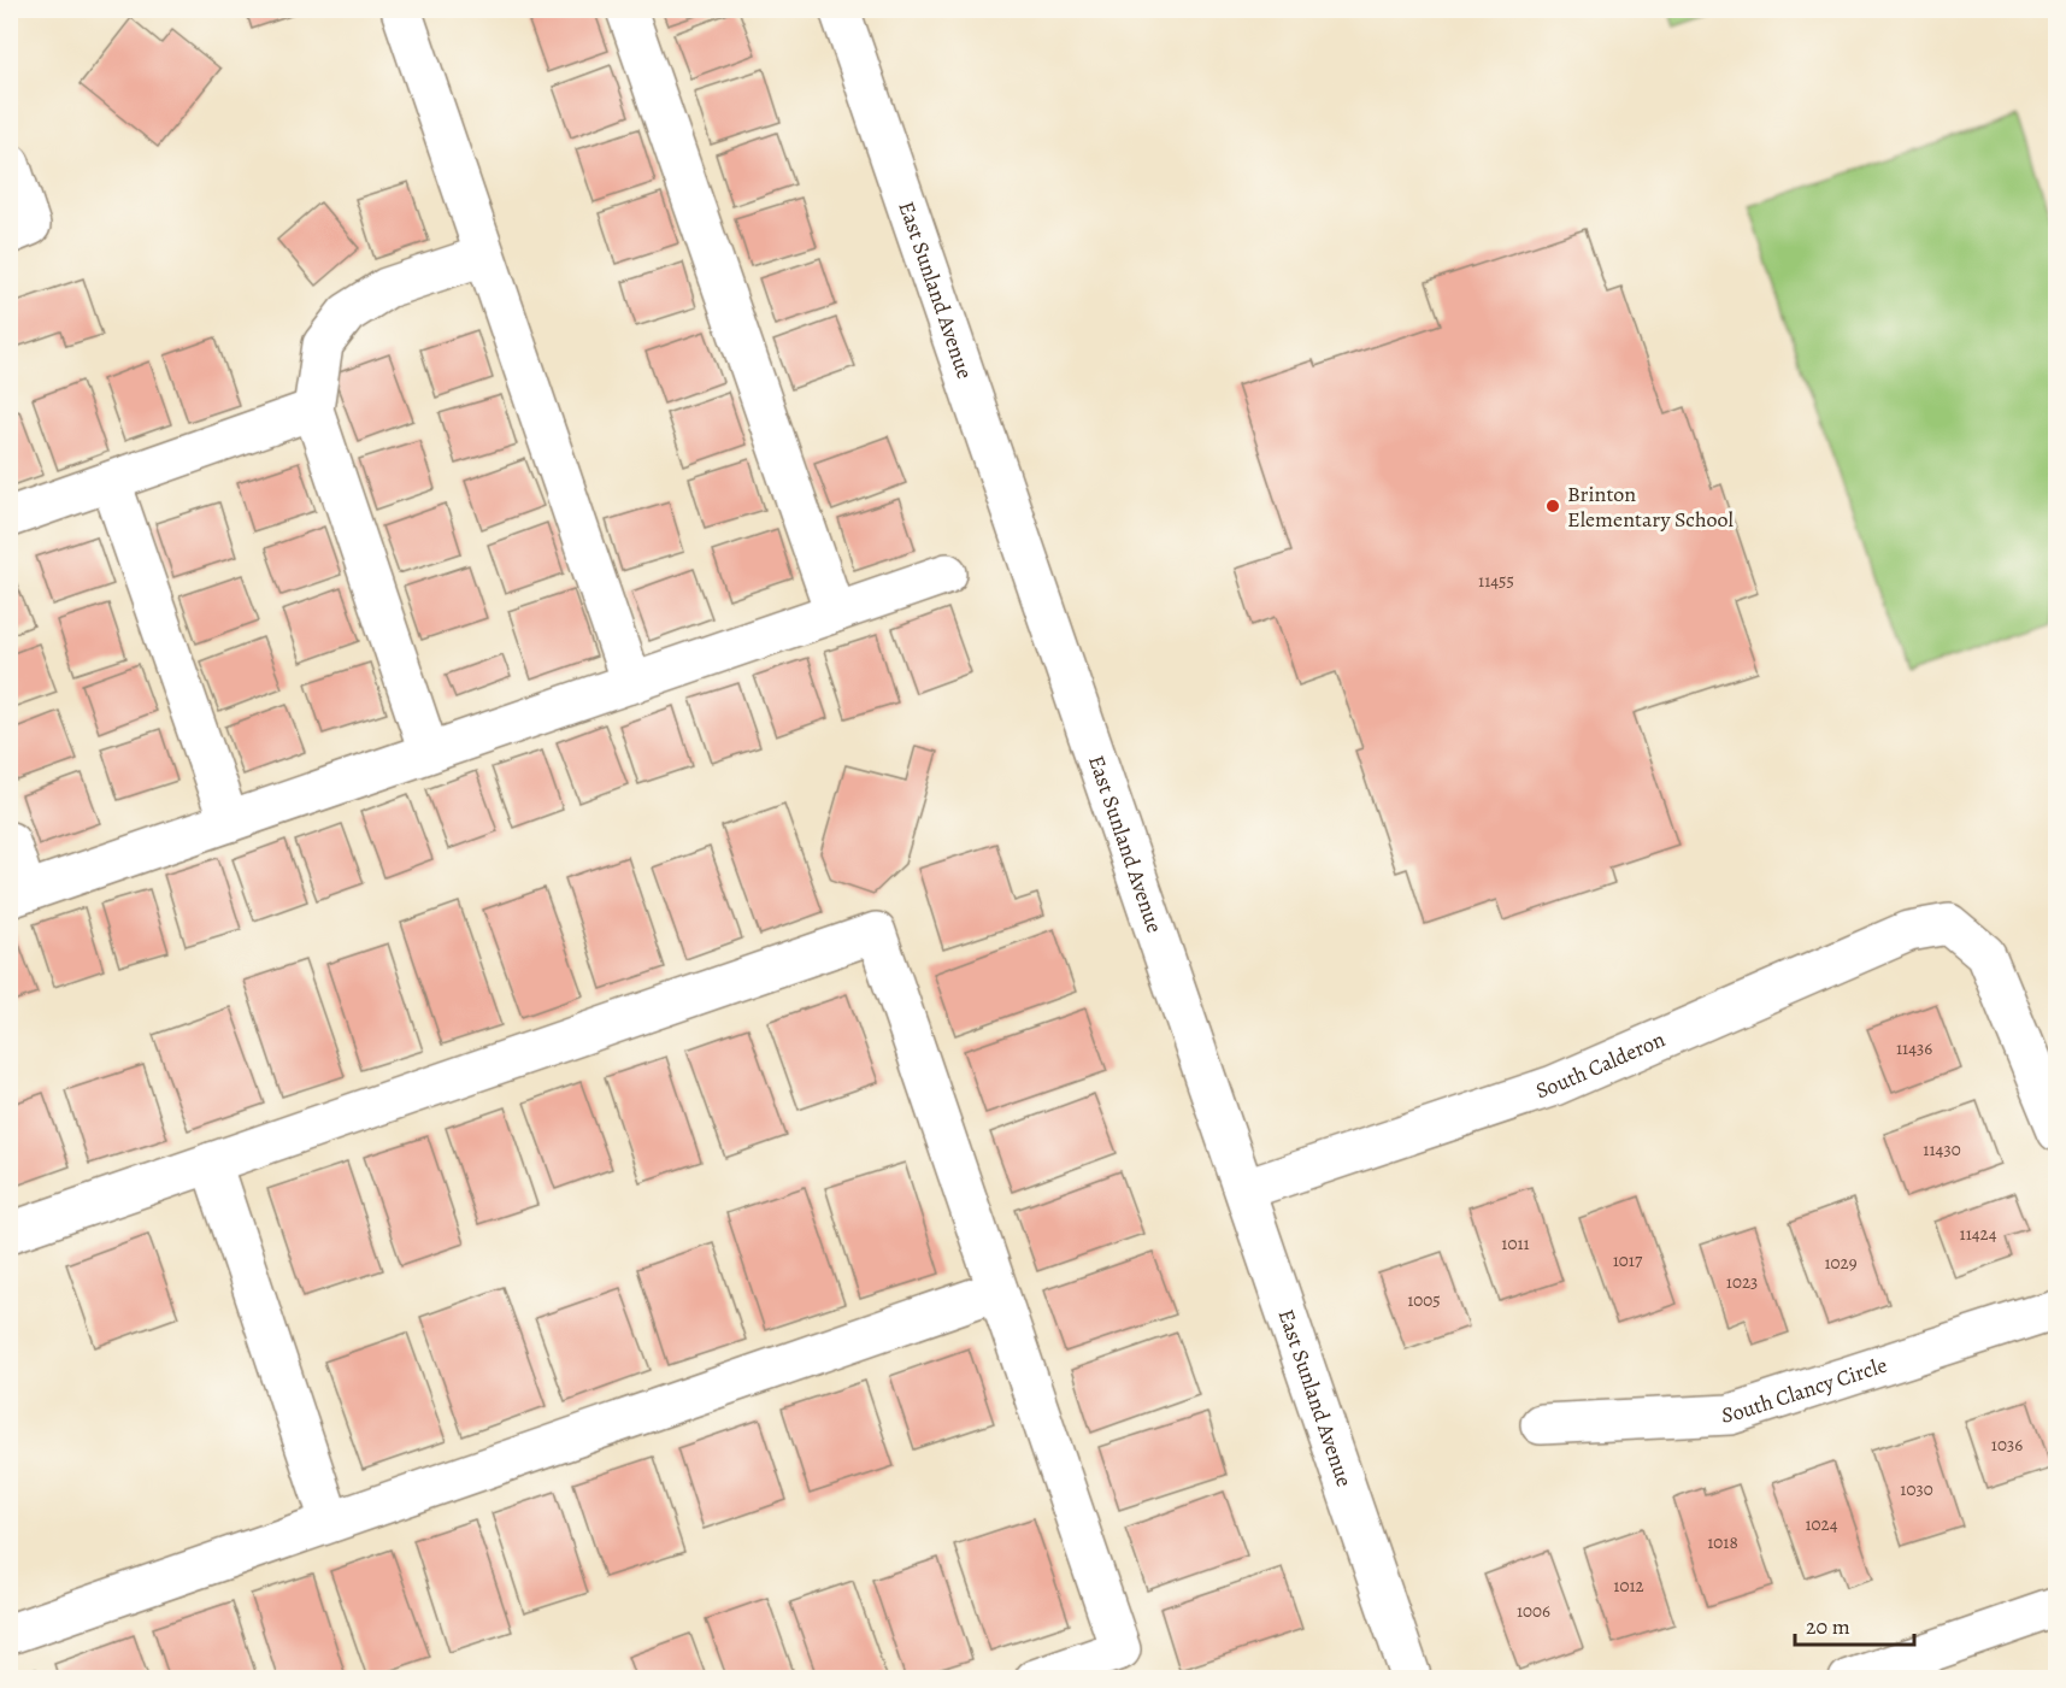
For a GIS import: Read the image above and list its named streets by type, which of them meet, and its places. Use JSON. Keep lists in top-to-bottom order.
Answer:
{
  "streets": {
    "street": ["East Sunland Avenue", "South Calderon", "South Clancy Circle"]
  },
  "crossings": [
    ["East Sunland Avenue", "South Calderon"]
  ],
  "places": ["Brinton Elementary School"],
  "house_numbers": [
    "11455",
    "11436",
    "11430",
    "11424",
    "1011",
    "1017",
    "1029",
    "1023",
    "1005",
    "1036",
    "1030",
    "1024",
    "1018",
    "1012",
    "1006"
  ],
  "scale_bar": "20 m"
}
